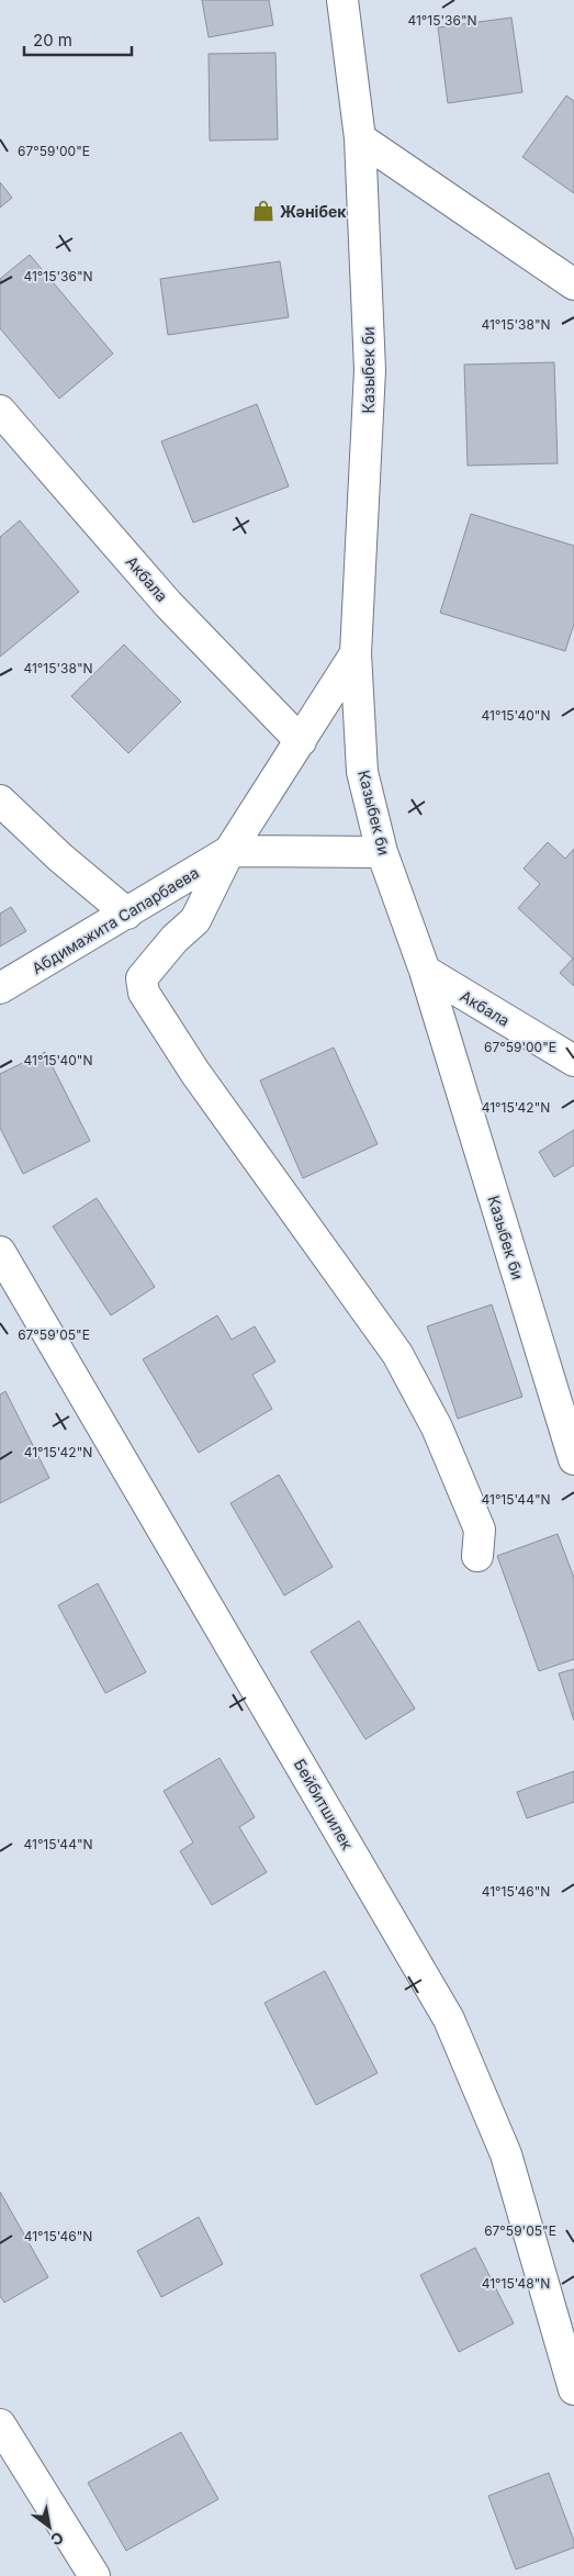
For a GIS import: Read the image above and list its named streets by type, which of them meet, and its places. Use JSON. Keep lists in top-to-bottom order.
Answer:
{
  "streets": {
    "street": [
      "Казыбек би",
      "Акбала",
      "Абдимажита Сапарбаева",
      "Бейбитшилек"
    ]
  },
  "crossings": [
    ["Казыбек би", "Акбала"]
  ],
  "places": {
    "shop": ["Жәнібек"]
  },
  "scale_bar": "20 m",
  "north": "bottom right",
  "coordinates": [
    "41°15'36\"N",
    "67°59'00\"E",
    "41°15'38\"N",
    "41°15'40\"N",
    "41°15'42\"N",
    "67°59'05\"E",
    "41°15'44\"N",
    "41°15'46\"N",
    "41°15'48\"N"
  ]
}
